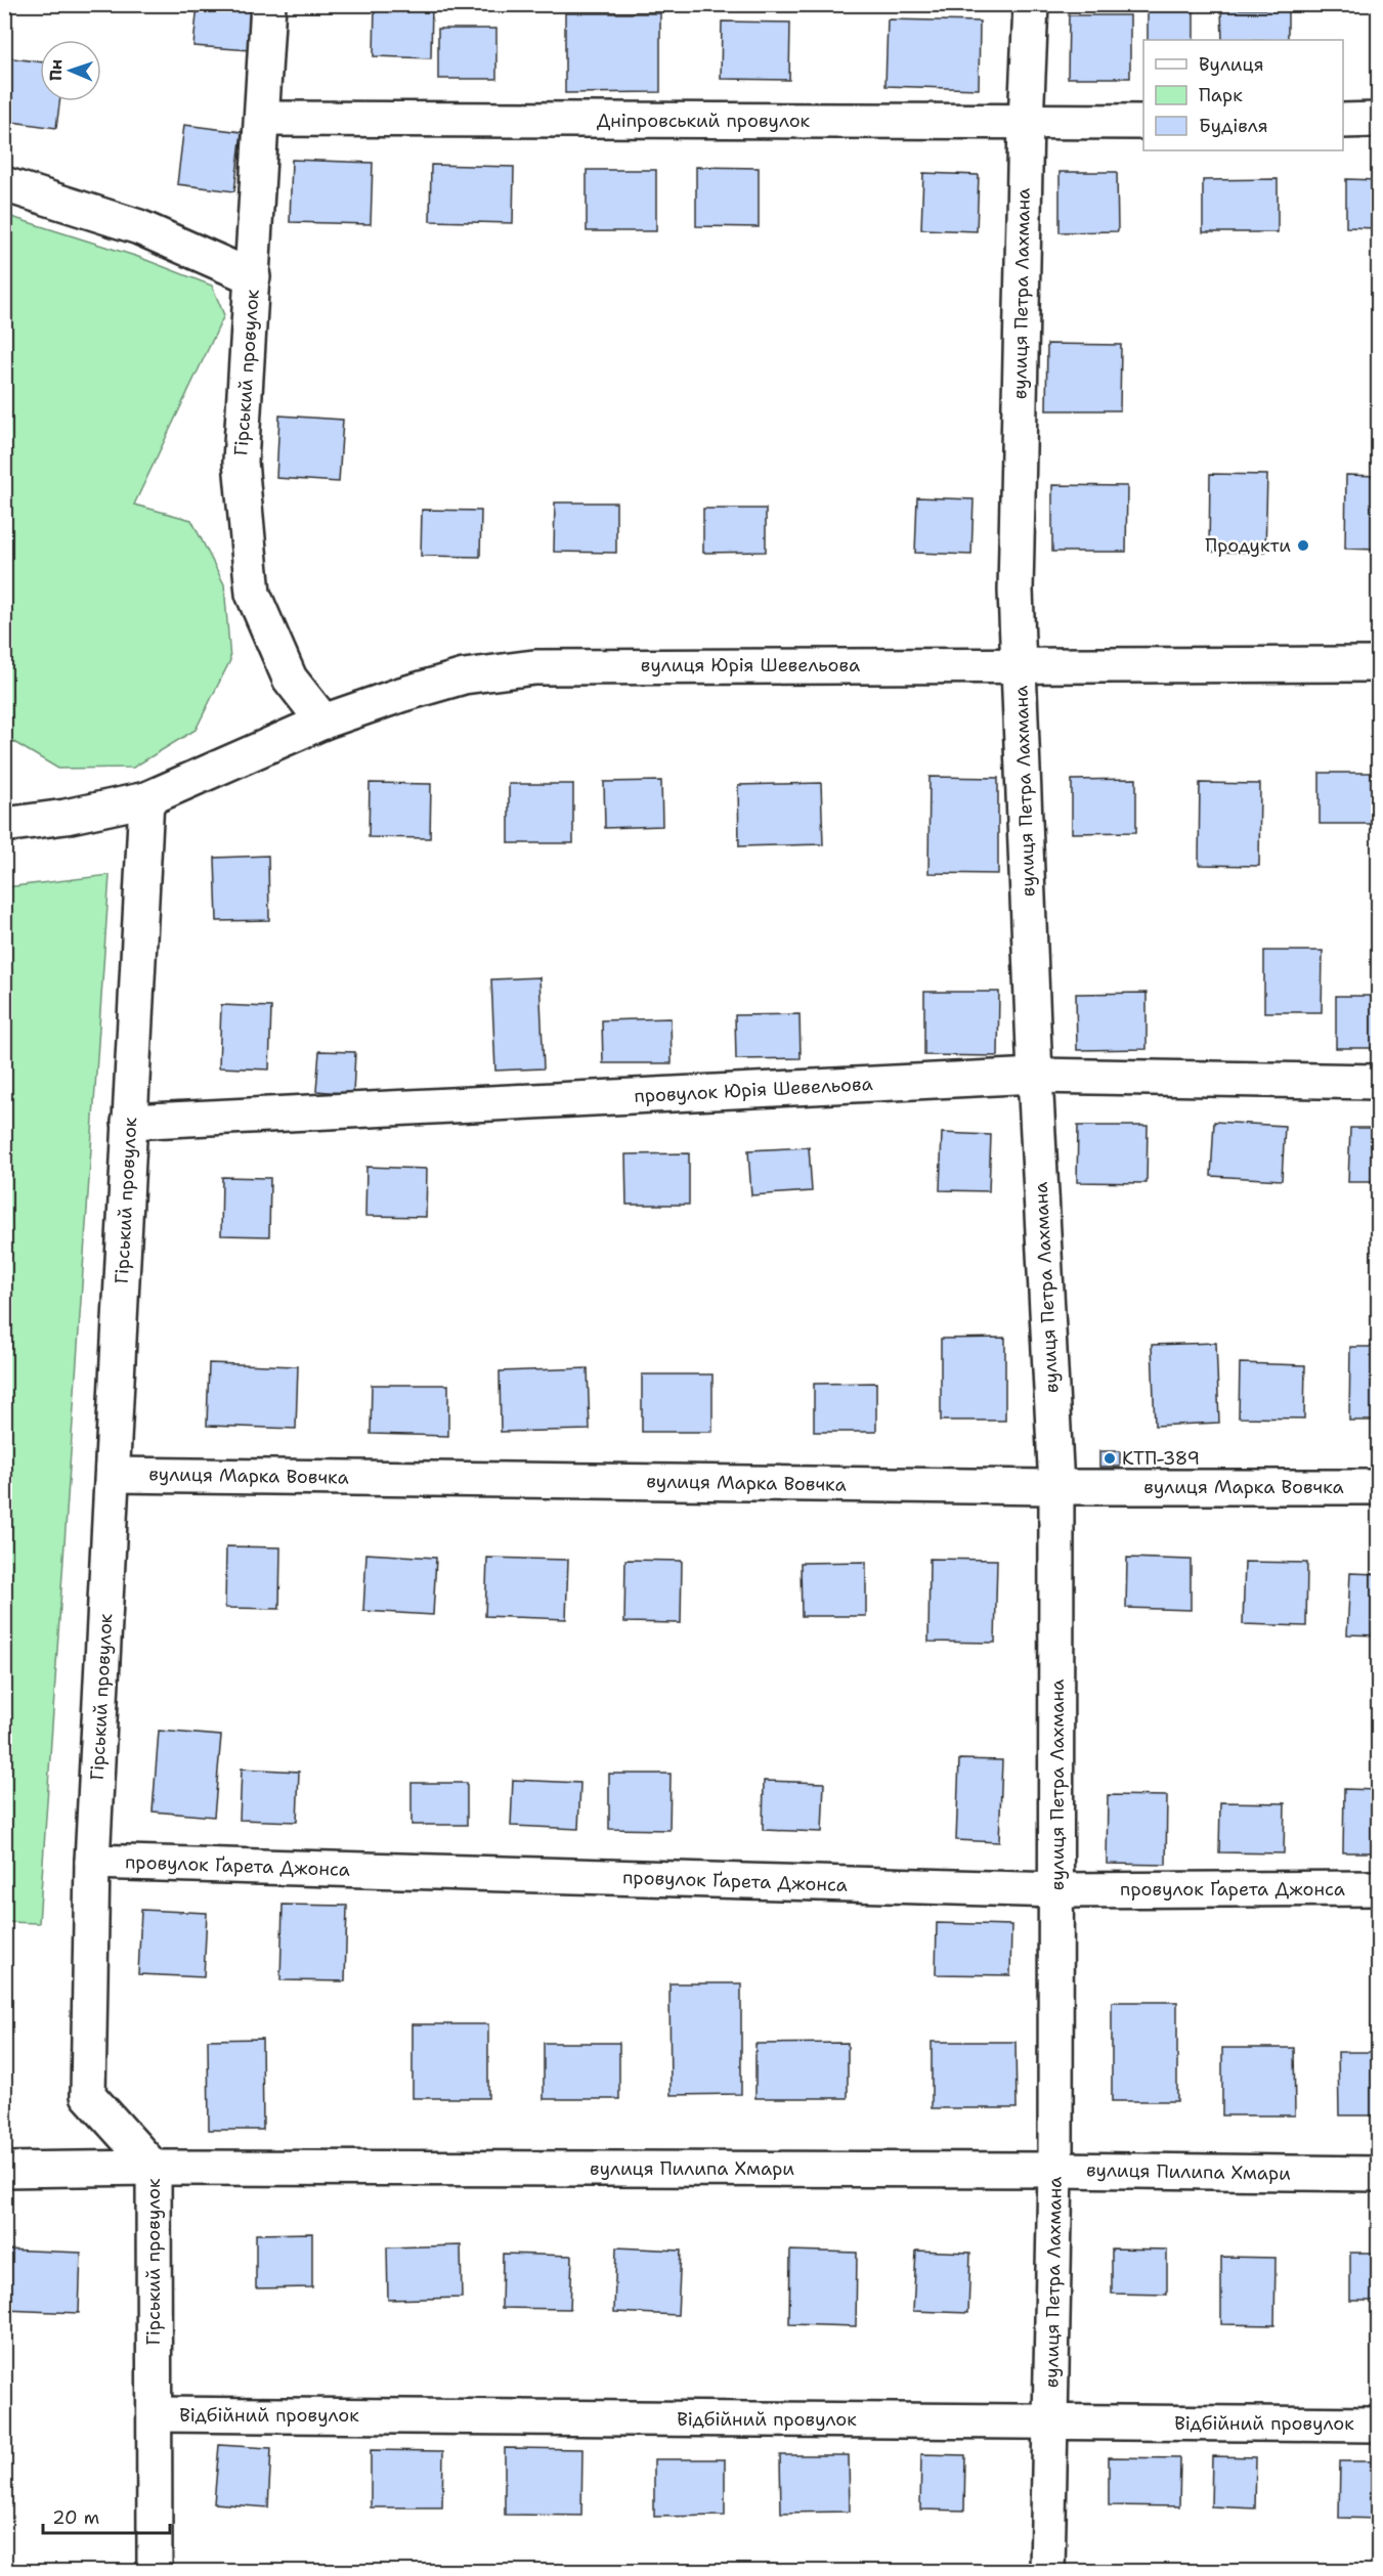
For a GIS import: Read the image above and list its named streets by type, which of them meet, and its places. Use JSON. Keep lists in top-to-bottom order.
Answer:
{
  "streets": {
    "street": [
      "Дніпровський провулок",
      "вулиця Петра Лахмана",
      "Гірський провулок",
      "вулиця Юрія Шевельова",
      "провулок Юрія Шевельова",
      "вулиця Марка Вовчка",
      "провулок Ґарета Джонса",
      "вулиця Пилипа Хмари",
      "Відбійний провулок"
    ]
  },
  "crossings": [
    ["Дніпровський провулок", "вулиця Петра Лахмана"],
    ["Дніпровський провулок", "Гірський провулок"],
    ["вулиця Петра Лахмана", "вулиця Юрія Шевельова"],
    ["вулиця Петра Лахмана", "провулок Юрія Шевельова"],
    ["вулиця Петра Лахмана", "вулиця Марка Вовчка"],
    ["вулиця Петра Лахмана", "провулок Ґарета Джонса"],
    ["вулиця Петра Лахмана", "вулиця Пилипа Хмари"],
    ["вулиця Петра Лахмана", "Відбійний провулок"],
    ["Гірський провулок", "вулиця Юрія Шевельова"],
    ["Гірський провулок", "провулок Юрія Шевельова"],
    ["Гірський провулок", "вулиця Марка Вовчка"],
    ["Гірський провулок", "провулок Ґарета Джонса"],
    ["Гірський провулок", "вулиця Пилипа Хмари"],
    ["Гірський провулок", "Відбійний провулок"]
  ],
  "places": ["Продукти", "КТП-389"],
  "legend": ["Вулиця", "Парк", "Будівля"],
  "scale_bar": "20 m",
  "north": "left"
}
